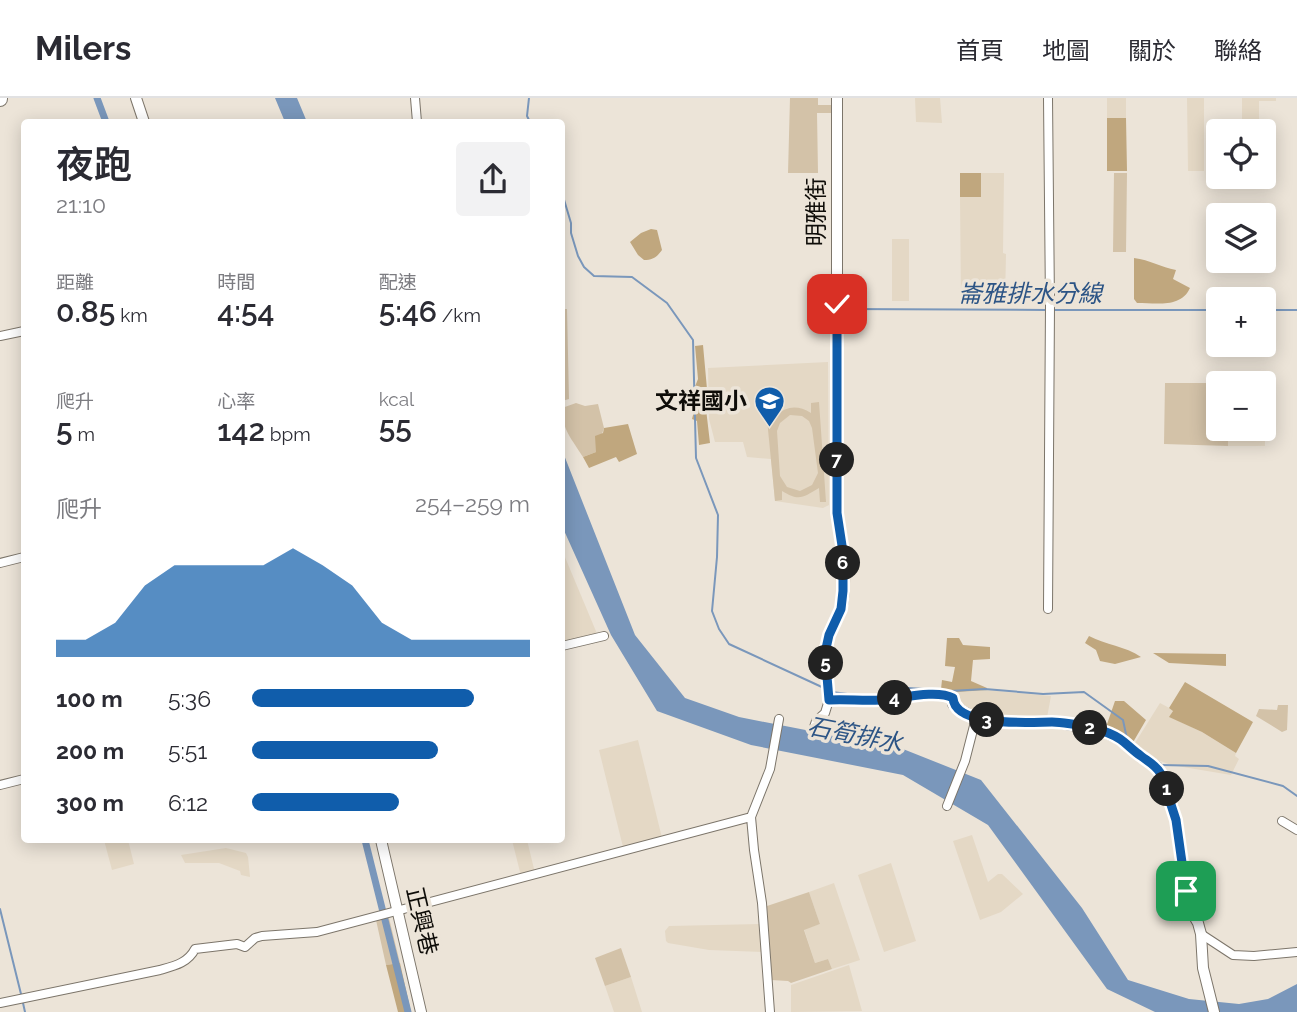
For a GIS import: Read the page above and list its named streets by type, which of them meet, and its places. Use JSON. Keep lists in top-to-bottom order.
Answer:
{
  "streets": {
    "street": ["明雅街", "正興巷"]
  },
  "water": ["崙雅排水分線", "石筍排水"],
  "places": {
    "school or university": ["文祥國小"]
  },
  "page": {
    "header": "Milers",
    "nav": [
      "首頁",
      "地圖",
      "關於",
      "聯絡"
    ],
    "map_buttons": ["+", "−"],
    "heading": ["夜跑", "21:10"],
    "stats": [
      ["距離", "0.85 km"],
      ["時間", "4:54"],
      ["配速", "5:46 /km"],
      ["爬升", "5 m"],
      ["心率", "142 bpm"],
      ["kcal", "55"]
    ],
    "pins": [
      "7",
      "6",
      "5",
      "4",
      "3",
      "2",
      "1"
    ],
    "chart": ["爬升", "254–259 m"],
    "list": [
      {
        "name": "100 m",
        "note": "5:36"
      },
      {
        "name": "200 m",
        "note": "5:51"
      },
      {
        "name": "300 m",
        "note": "6:12"
      }
    ]
  }
}
